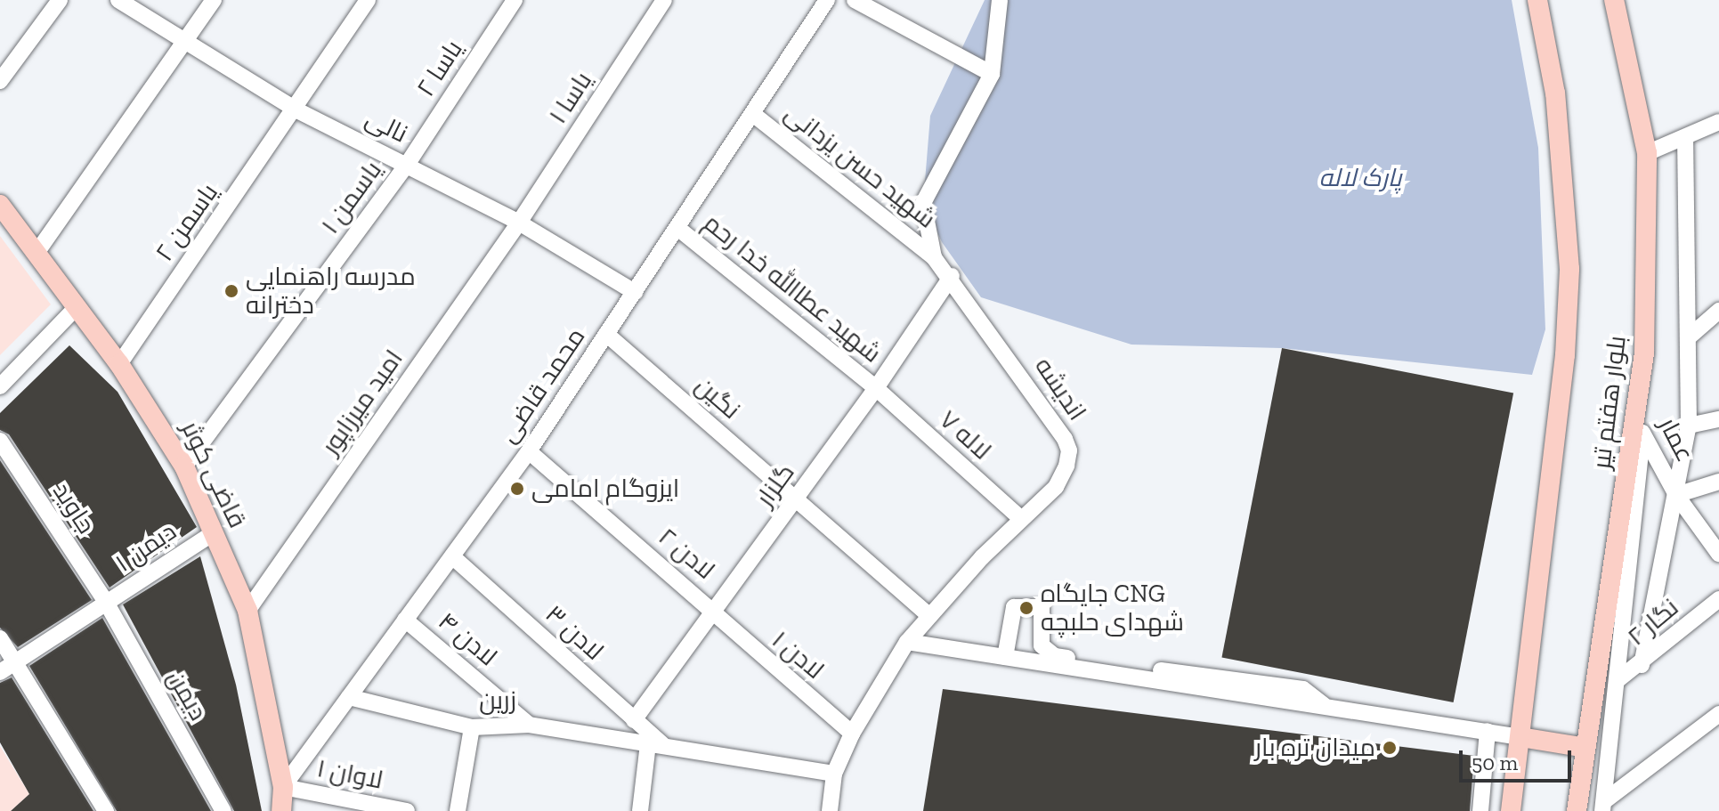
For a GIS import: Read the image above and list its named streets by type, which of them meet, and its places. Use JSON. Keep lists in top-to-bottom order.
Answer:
{
  "streets": {
    "main road": ["بلوار هفتم تیر", "قاضی کوثر"],
    "street": [
      "یاسا ۲",
      "یاسا ۱",
      "نالی",
      "شهید حسن یزدانی",
      "یاسمن ۱",
      "یاسمن ۲",
      "شهید عطاالله خدا رحم",
      "محمد قاضی",
      "اندیشه",
      "نگین",
      "امید میرزاپور",
      "لاله ۷",
      "عمار",
      "گلزار",
      "جاوید",
      "دیمن ۱",
      "لادن ۲",
      "نگار ۲",
      "لادن ۳",
      "لادن ۴",
      "لادن ۱",
      "دیمن",
      "زرین",
      "لاوان ۱"
    ]
  },
  "crossings": [
    ["یاسا ۲", "نالی"],
    ["یاسا ۲", "یاسمن ۱"],
    ["یاسا ۱", "نالی"],
    ["یاسا ۱", "امید میرزاپور"],
    ["نالی", "یاسمن ۱"],
    ["نالی", "یاسمن ۲"],
    ["نالی", "محمد قاضی"],
    ["نالی", "امید میرزاپور"],
    ["شهید حسن یزدانی", "محمد قاضی"],
    ["شهید حسن یزدانی", "اندیشه"],
    ["یاسمن ۱", "قاضی کوثر"],
    ["یاسمن ۲", "قاضی کوثر"],
    ["شهید عطاالله خدا رحم", "محمد قاضی"],
    ["شهید عطاالله خدا رحم", "لاله ۷"],
    ["شهید عطاالله خدا رحم", "گلزار"],
    ["محمد قاضی", "نگین"],
    ["محمد قاضی", "قاضی کوثر"],
    ["محمد قاضی", "لادن ۲"],
    ["محمد قاضی", "لادن ۳"],
    ["محمد قاضی", "لادن ۴"],
    ["محمد قاضی", "زرین"],
    ["محمد قاضی", "لاوان ۱"],
    ["اندیشه", "نگین"],
    ["اندیشه", "لاله ۷"],
    ["اندیشه", "گلزار"],
    ["اندیشه", "لادن ۱"],
    ["اندیشه", "زرین"],
    ["نگین", "گلزار"],
    ["امید میرزاپور", "قاضی کوثر"],
    ["بلوار هفتم تیر", "عمار"],
    ["لاله ۷", "گلزار"],
    ["قاضی کوثر", "دیمن ۱"],
    ["قاضی کوثر", "لاوان ۱"],
    ["گلزار", "لادن ۲"],
    ["گلزار", "لادن ۳"],
    ["گلزار", "لادن ۱"],
    ["جاوید", "دیمن ۱"],
    ["جاوید", "دیمن"],
    ["دیمن ۱", "دیمن"],
    ["لادن ۲", "لادن ۱"],
    ["لادن ۳", "زرین"],
    ["لادن ۴", "زرین"]
  ],
  "parks": ["پارک لاله"],
  "places": [
    "مدرسه راهنمایی دخترانه",
    "ایزوگام امامی",
    "جایگاه CNG شهدای حلبچه",
    "میدان تره بار"
  ],
  "scale_bar": "50 m"
}
